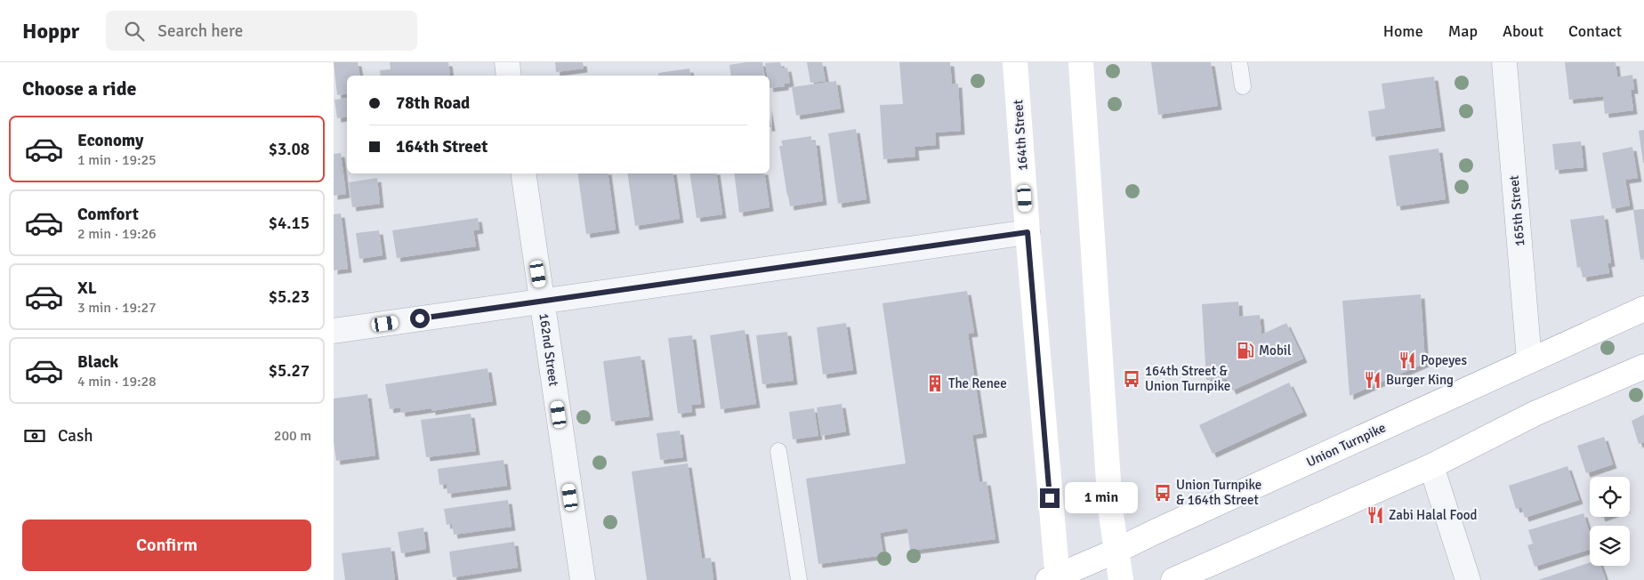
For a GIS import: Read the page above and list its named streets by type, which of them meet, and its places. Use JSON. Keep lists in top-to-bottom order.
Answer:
{
  "streets": {
    "main road": ["164th Street", "Union Turnpike"],
    "street": ["165th Street", "162nd Street"]
  },
  "crossings": [
    ["164th Street", "Union Turnpike"],
    ["165th Street", "Union Turnpike"]
  ],
  "places": {
    "fuel station": ["Mobil"],
    "restaurant": ["Popeyes", "Burger King", "Zabi Halal Food"],
    "bus stop": ["164th Street & Union Turnpike", "Union Turnpike & 164th Street"],
    "building": ["The Renee"]
  },
  "page": {
    "header": "Hoppr",
    "search": "Search here",
    "nav": [
      "Home",
      "Map",
      "About",
      "Contact"
    ],
    "heading": "Choose a ride",
    "banner": ["78th Road", "164th Street"],
    "list": [
      {
        "name": "Economy",
        "note": "1 min · 19:25",
        "value": "$3.08"
      },
      {
        "name": "Comfort",
        "note": "2 min · 19:26",
        "value": "$4.15"
      },
      {
        "name": "XL",
        "note": "3 min · 19:27",
        "value": "$5.23"
      },
      {
        "name": "Black",
        "note": "4 min · 19:28",
        "value": "$5.27"
      }
    ],
    "pay": ["Cash", "200 m"],
    "bubble": "1 min",
    "buttons": "Confirm"
  }
}
